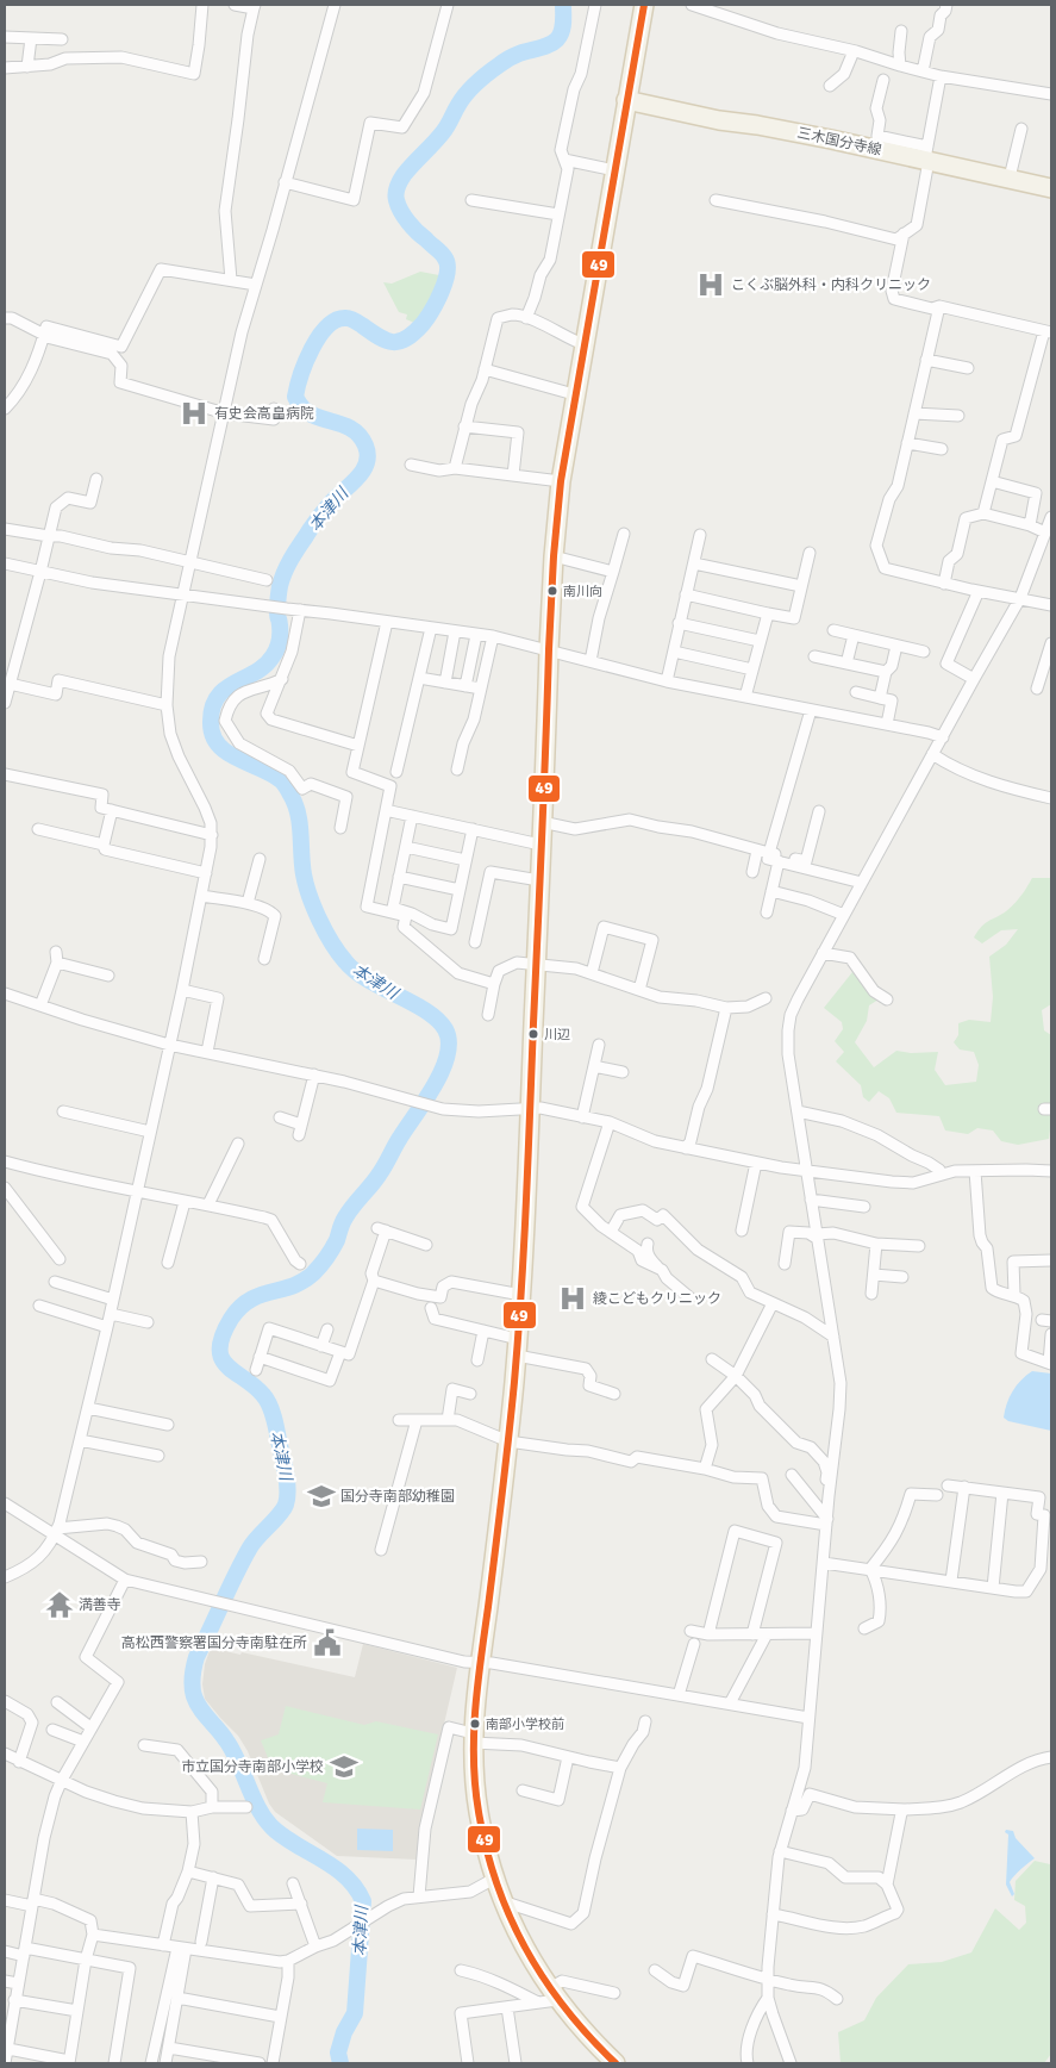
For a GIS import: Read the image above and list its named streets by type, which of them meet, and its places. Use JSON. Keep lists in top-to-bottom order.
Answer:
{
  "streets": {
    "main road": ["三木国分寺線"]
  },
  "water": ["本津川"],
  "places": {
    "hospital": ["こくぶ脳外科・内科クリニック", "有史会高畠病院", "綾こどもクリニック"],
    "other": ["南川向", "川辺", "南部小学校前"],
    "school or university": ["国分寺南部幼稚園", "市立国分寺南部小学校"],
    "temple": ["満善寺"],
    "public building": ["高松西警察署国分寺南駐在所"]
  },
  "lines": ["transit line 49"]
}
